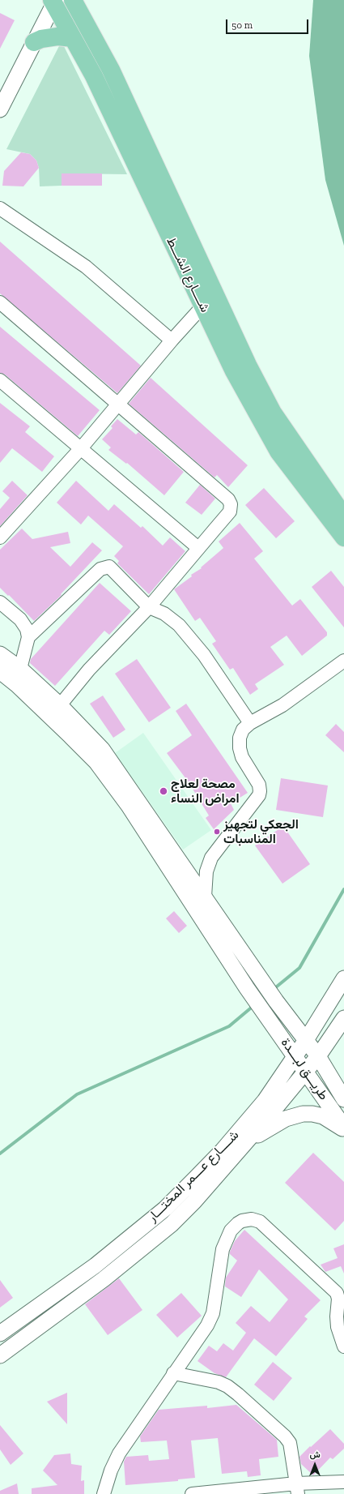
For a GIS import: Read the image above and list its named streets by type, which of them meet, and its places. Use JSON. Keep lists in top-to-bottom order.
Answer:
{
  "streets": {
    "main road": ["شــــارع الشـــط"],
    "street": ["طريـــق لبـــدة", "شــــارع عـــمر المختـــار"]
  },
  "crossings": [
    ["طريـــق لبـــدة", "شــــارع عـــمر المختـــار"]
  ],
  "places": ["مصحة لعلاج امراض النساء", "الجعكي لتجهيز المناسبات"],
  "scale_bar": "50 m",
  "north": "top"
}
